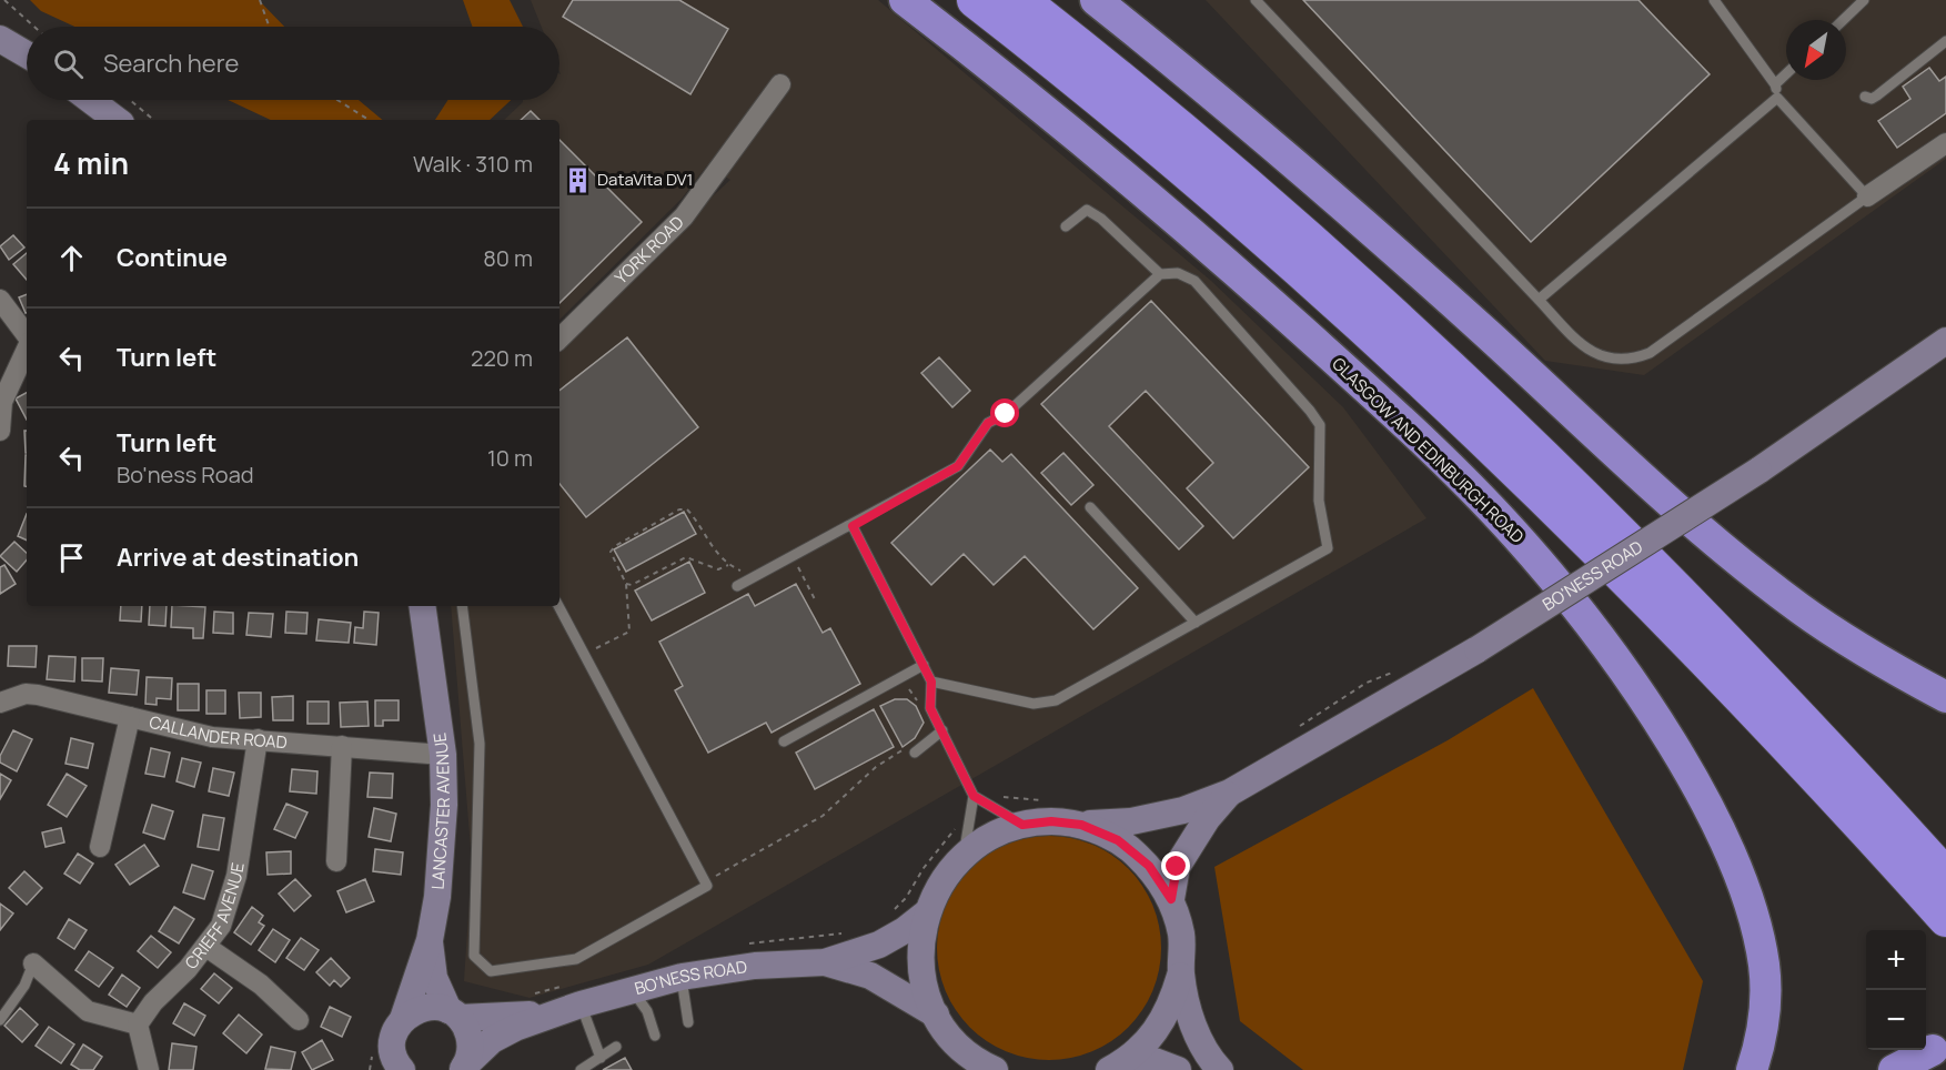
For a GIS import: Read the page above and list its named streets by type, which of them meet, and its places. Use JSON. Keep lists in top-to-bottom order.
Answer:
{
  "streets": {
    "highway": ["GLASGOW AND EDINBURGH ROAD"],
    "main road": ["BO'NESS ROAD", "LANCASTER AVENUE"],
    "street": ["YORK ROAD", "CALLANDER ROAD", "CRIEFF AVENUE"]
  },
  "crossings": [
    ["BO'NESS ROAD", "LANCASTER AVENUE"],
    ["CALLANDER ROAD", "LANCASTER AVENUE"],
    ["CALLANDER ROAD", "CRIEFF AVENUE"]
  ],
  "places": {
    "building": ["DataVita DV1"]
  },
  "north": "bottom left",
  "page": {
    "search": "Search here",
    "heading": ["4 min", "Walk · 310 m"],
    "list": [
      ["Continue", "80 m"],
      ["Turn left", "220 m"],
      ["Turn left", "Bo'ness Road", "10 m"],
      "Arrive at destination"
    ],
    "map_buttons": ["+", "−"]
  }
}
